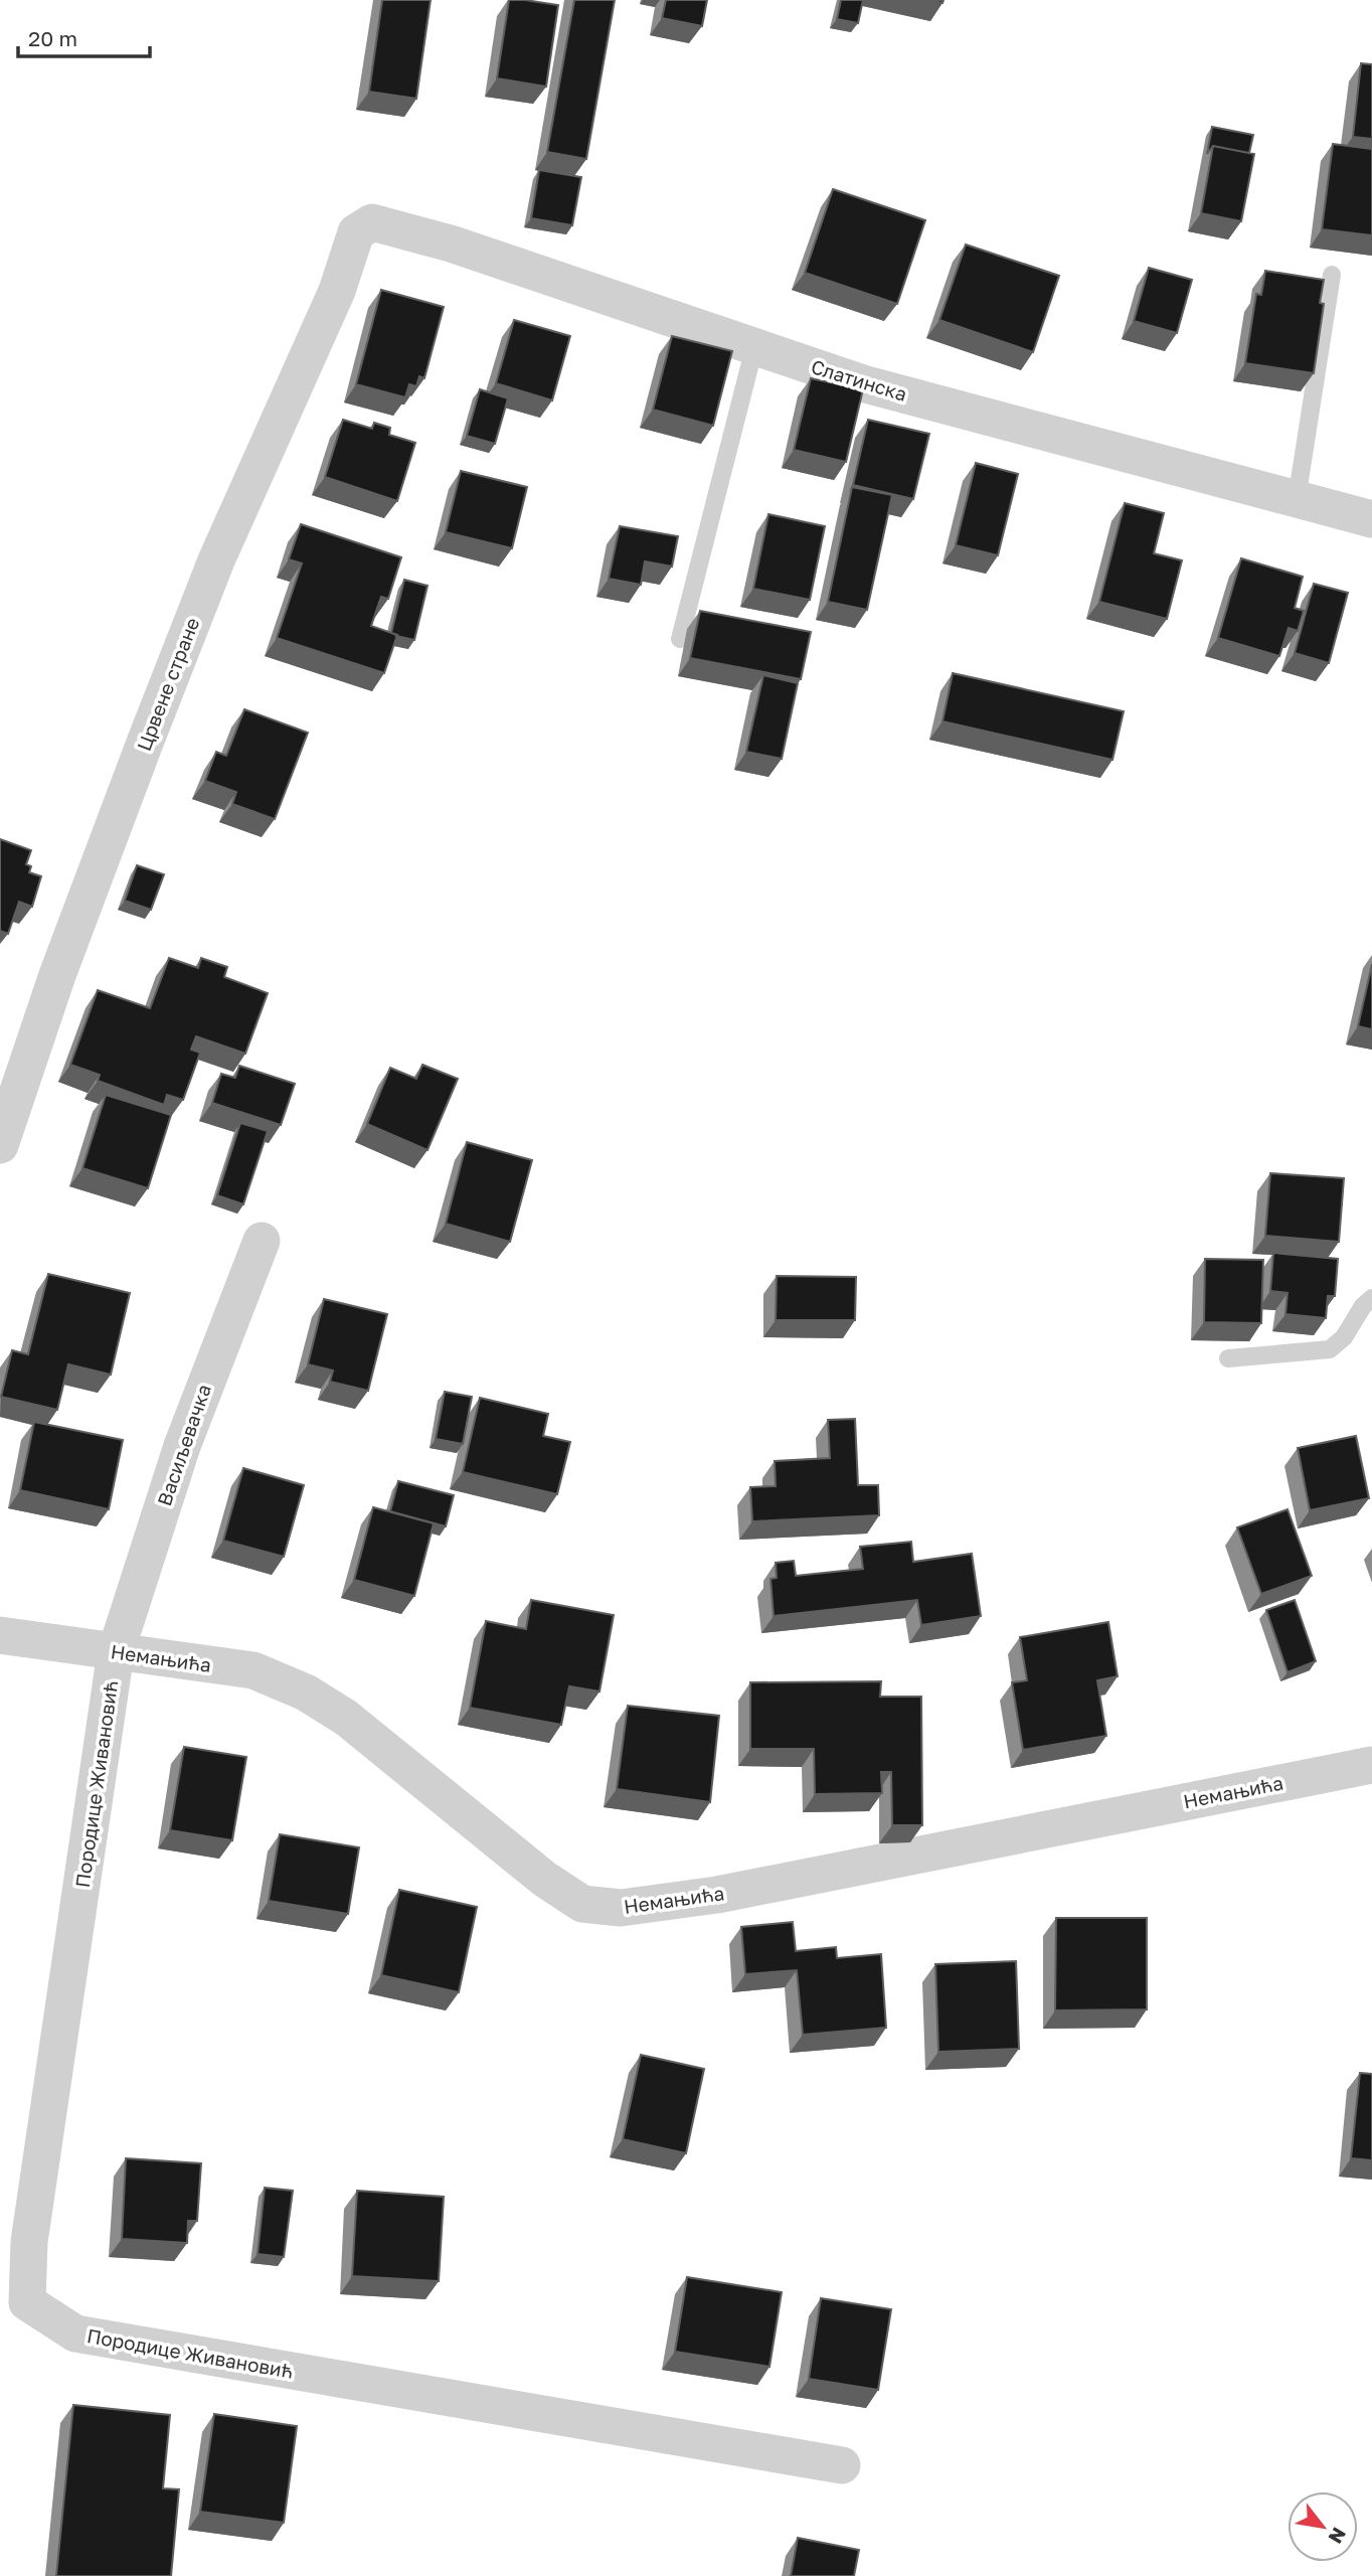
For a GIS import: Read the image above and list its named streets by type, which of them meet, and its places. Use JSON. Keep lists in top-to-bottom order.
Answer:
{
  "streets": {
    "street": [
      "Слатинска",
      "Црвене стране",
      "Васиљевачка",
      "Немањића",
      "Породице Живановић"
    ]
  },
  "crossings": [
    ["Слатинска", "Црвене стране"],
    ["Васиљевачка", "Немањића"],
    ["Васиљевачка", "Породице Живановић"],
    ["Немањића", "Породице Живановић"]
  ],
  "scale_bar": "20 m",
  "north": "bottom right"
}
